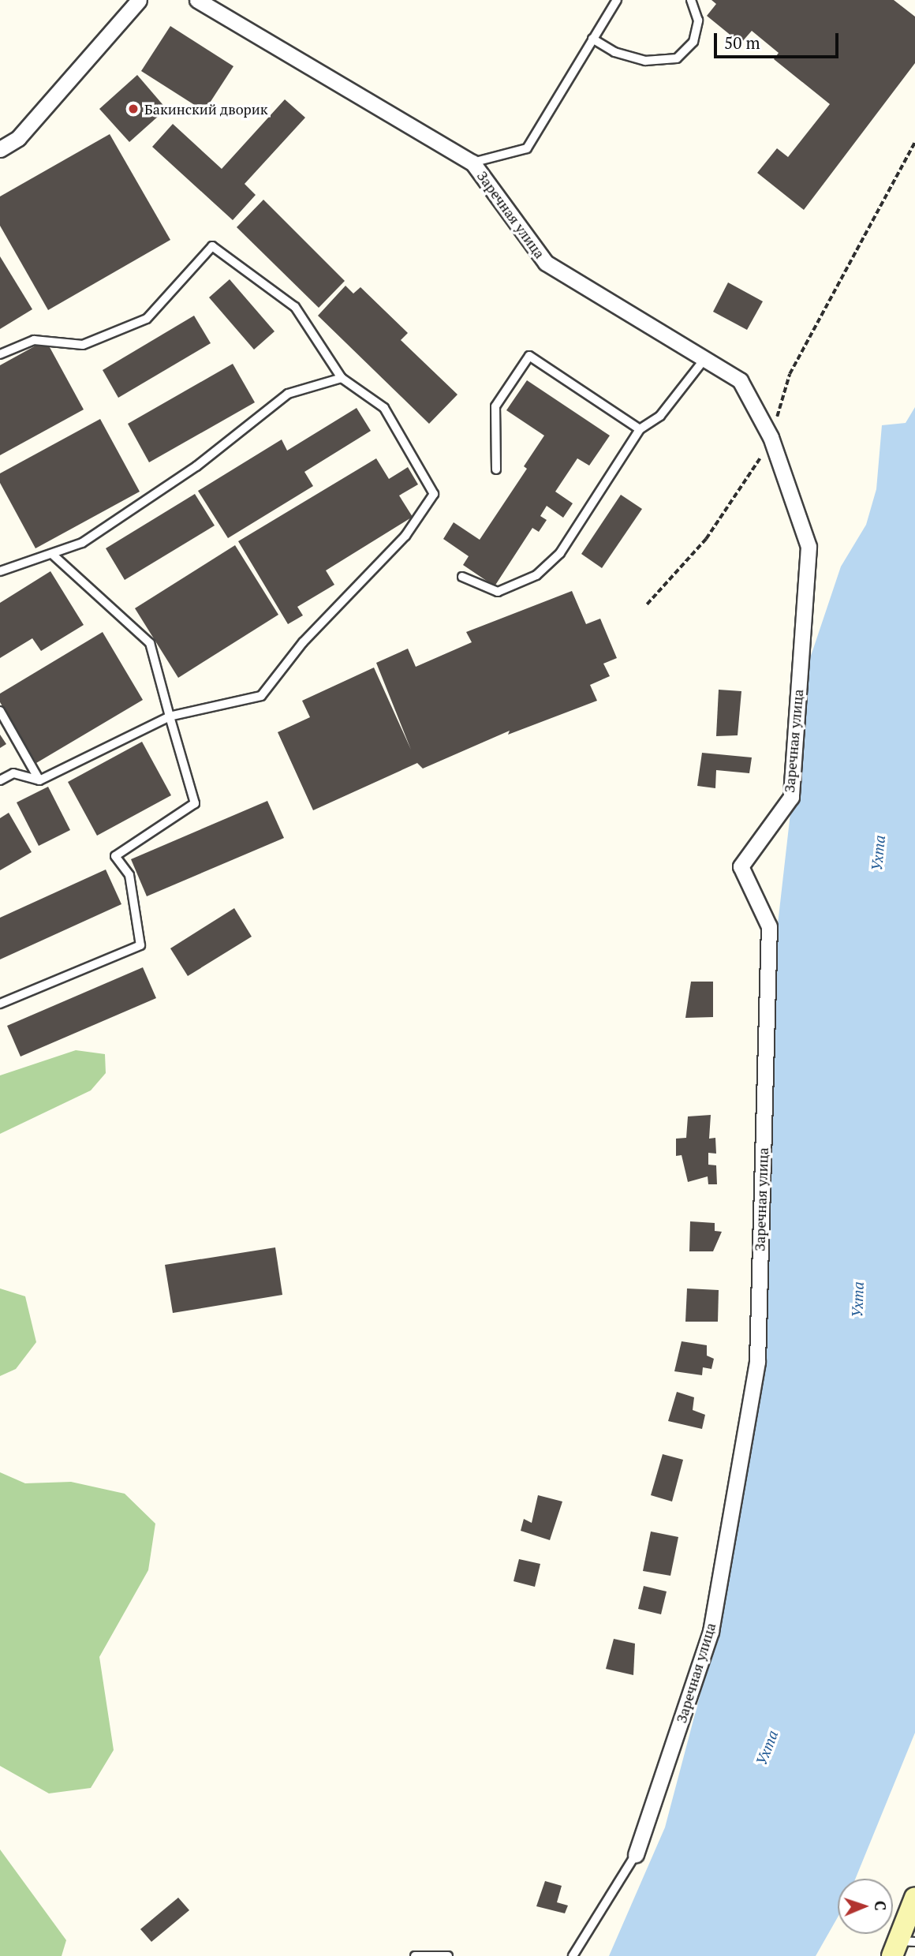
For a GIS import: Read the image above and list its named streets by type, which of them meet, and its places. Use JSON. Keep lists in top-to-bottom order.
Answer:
{
  "streets": {
    "street": ["Заречная улица"]
  },
  "water": ["Ухта"],
  "places": ["Бакинский дворик"],
  "scale_bar": "50 m",
  "north": "right"
}
